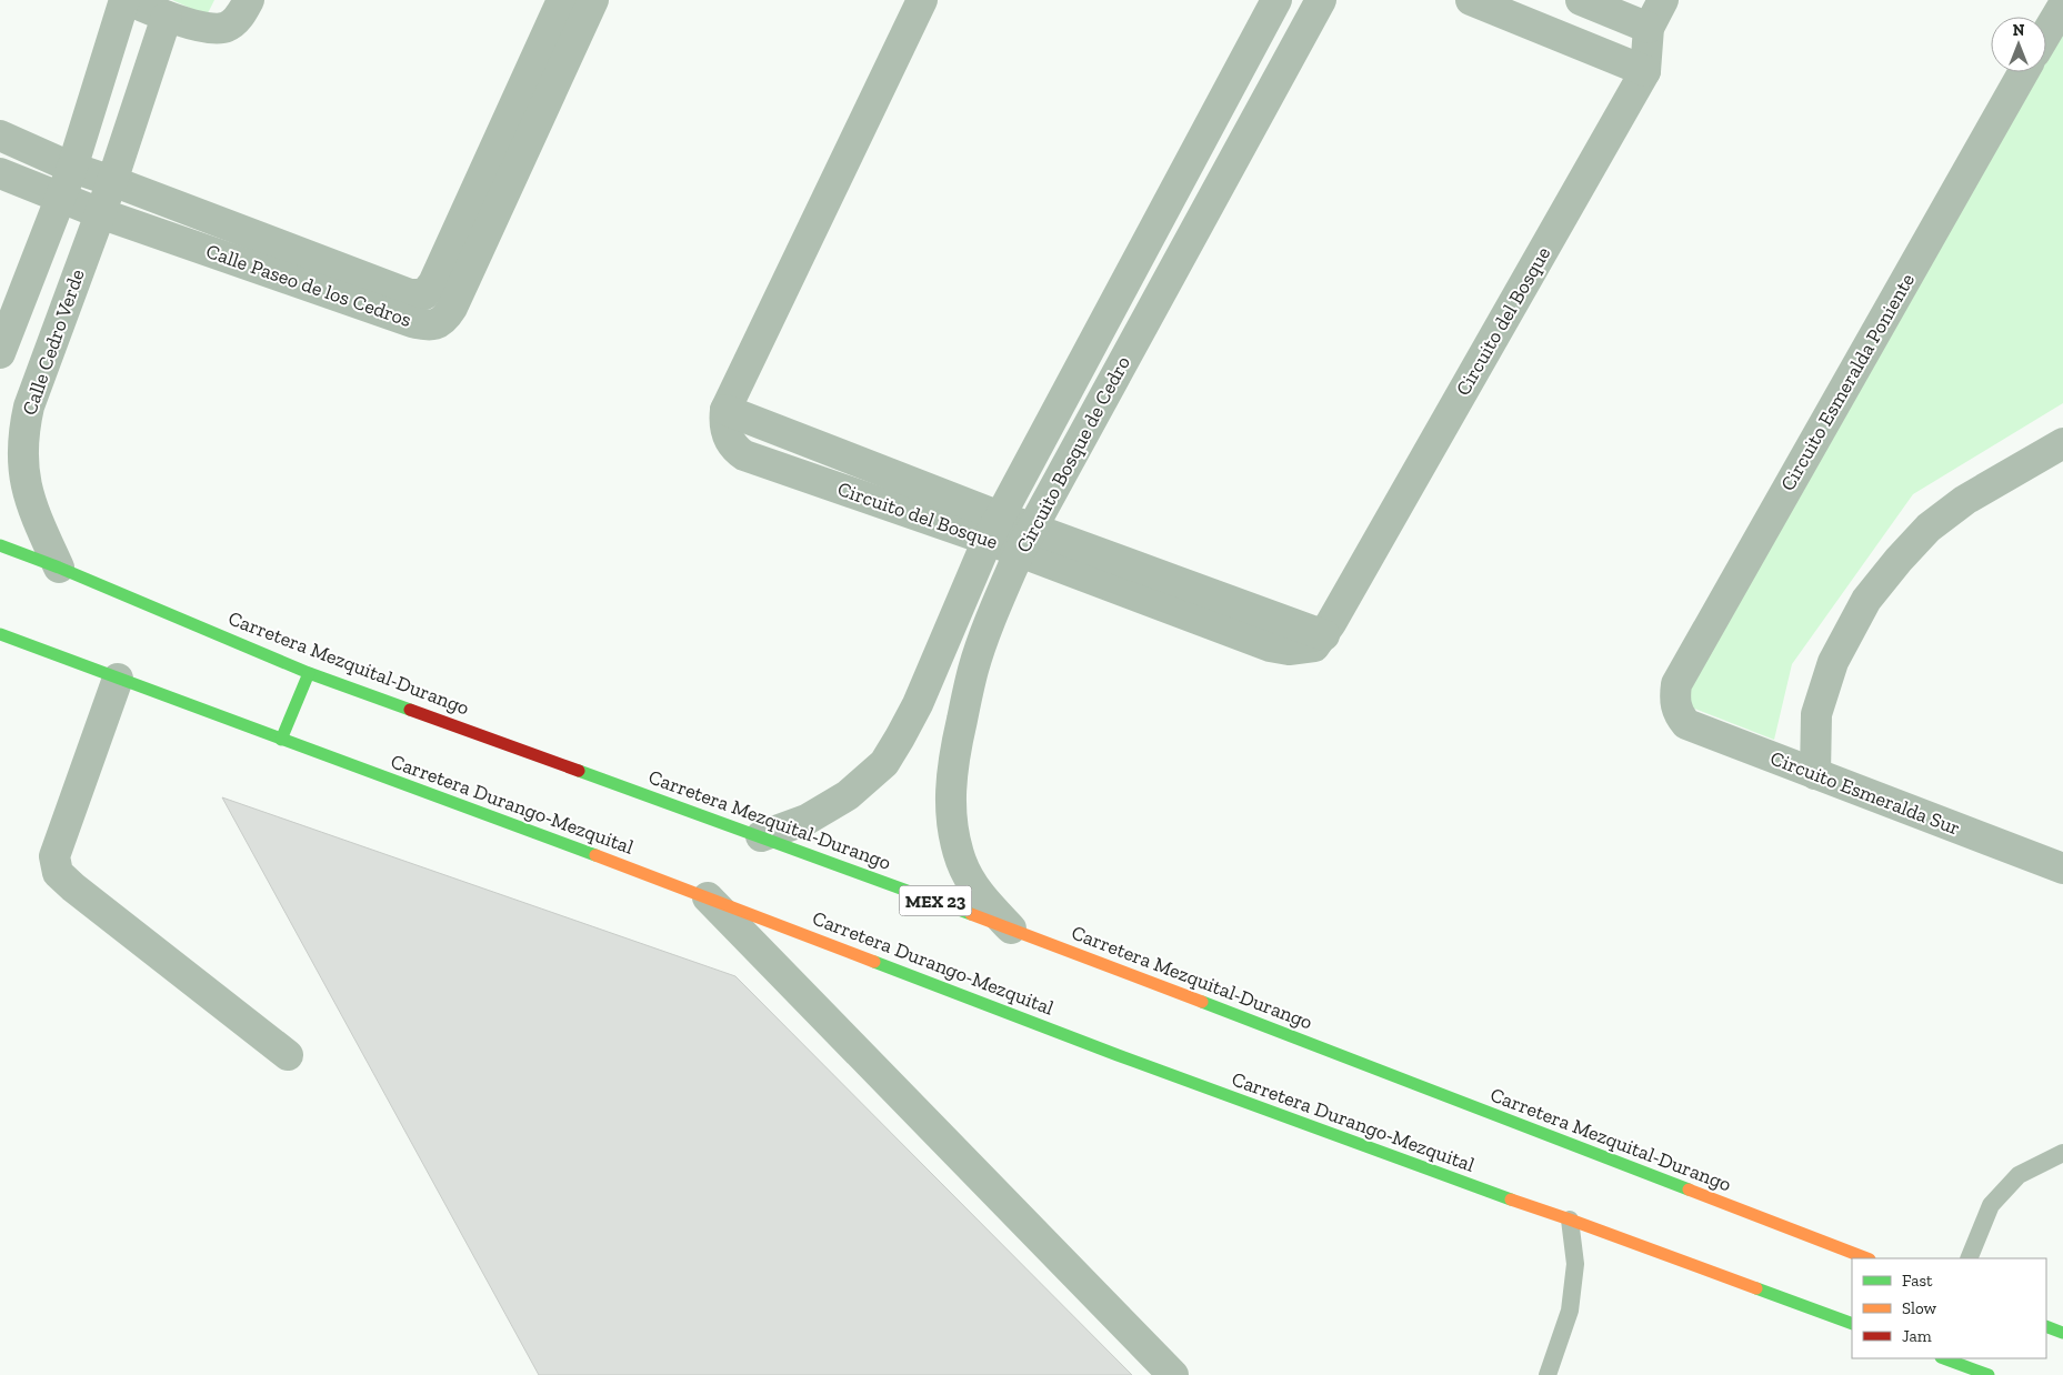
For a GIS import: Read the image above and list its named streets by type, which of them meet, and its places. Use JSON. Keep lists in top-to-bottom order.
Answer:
{
  "streets": {
    "main road": ["Carretera Mezquital-Durango", "Carretera Durango-Mezquital", "MEX 23"],
    "street": [
      "Calle Paseo de los Cedros",
      "Circuito del Bosque",
      "Calle Cedro Verde",
      "Circuito Esmeralda Poniente",
      "Circuito Bosque de Cedro",
      "Circuito Esmeralda Sur"
    ]
  },
  "crossings": [
    ["Calle Paseo de los Cedros", "Calle Cedro Verde"],
    ["Circuito del Bosque", "Circuito Bosque de Cedro"],
    ["Calle Cedro Verde", "Carretera Mezquital-Durango"],
    ["Circuito Esmeralda Poniente", "Circuito Esmeralda Sur"],
    ["Circuito Bosque de Cedro", "Carretera Mezquital-Durango"]
  ],
  "legend": ["Fast", "Slow", "Jam"],
  "north": "top"
}
